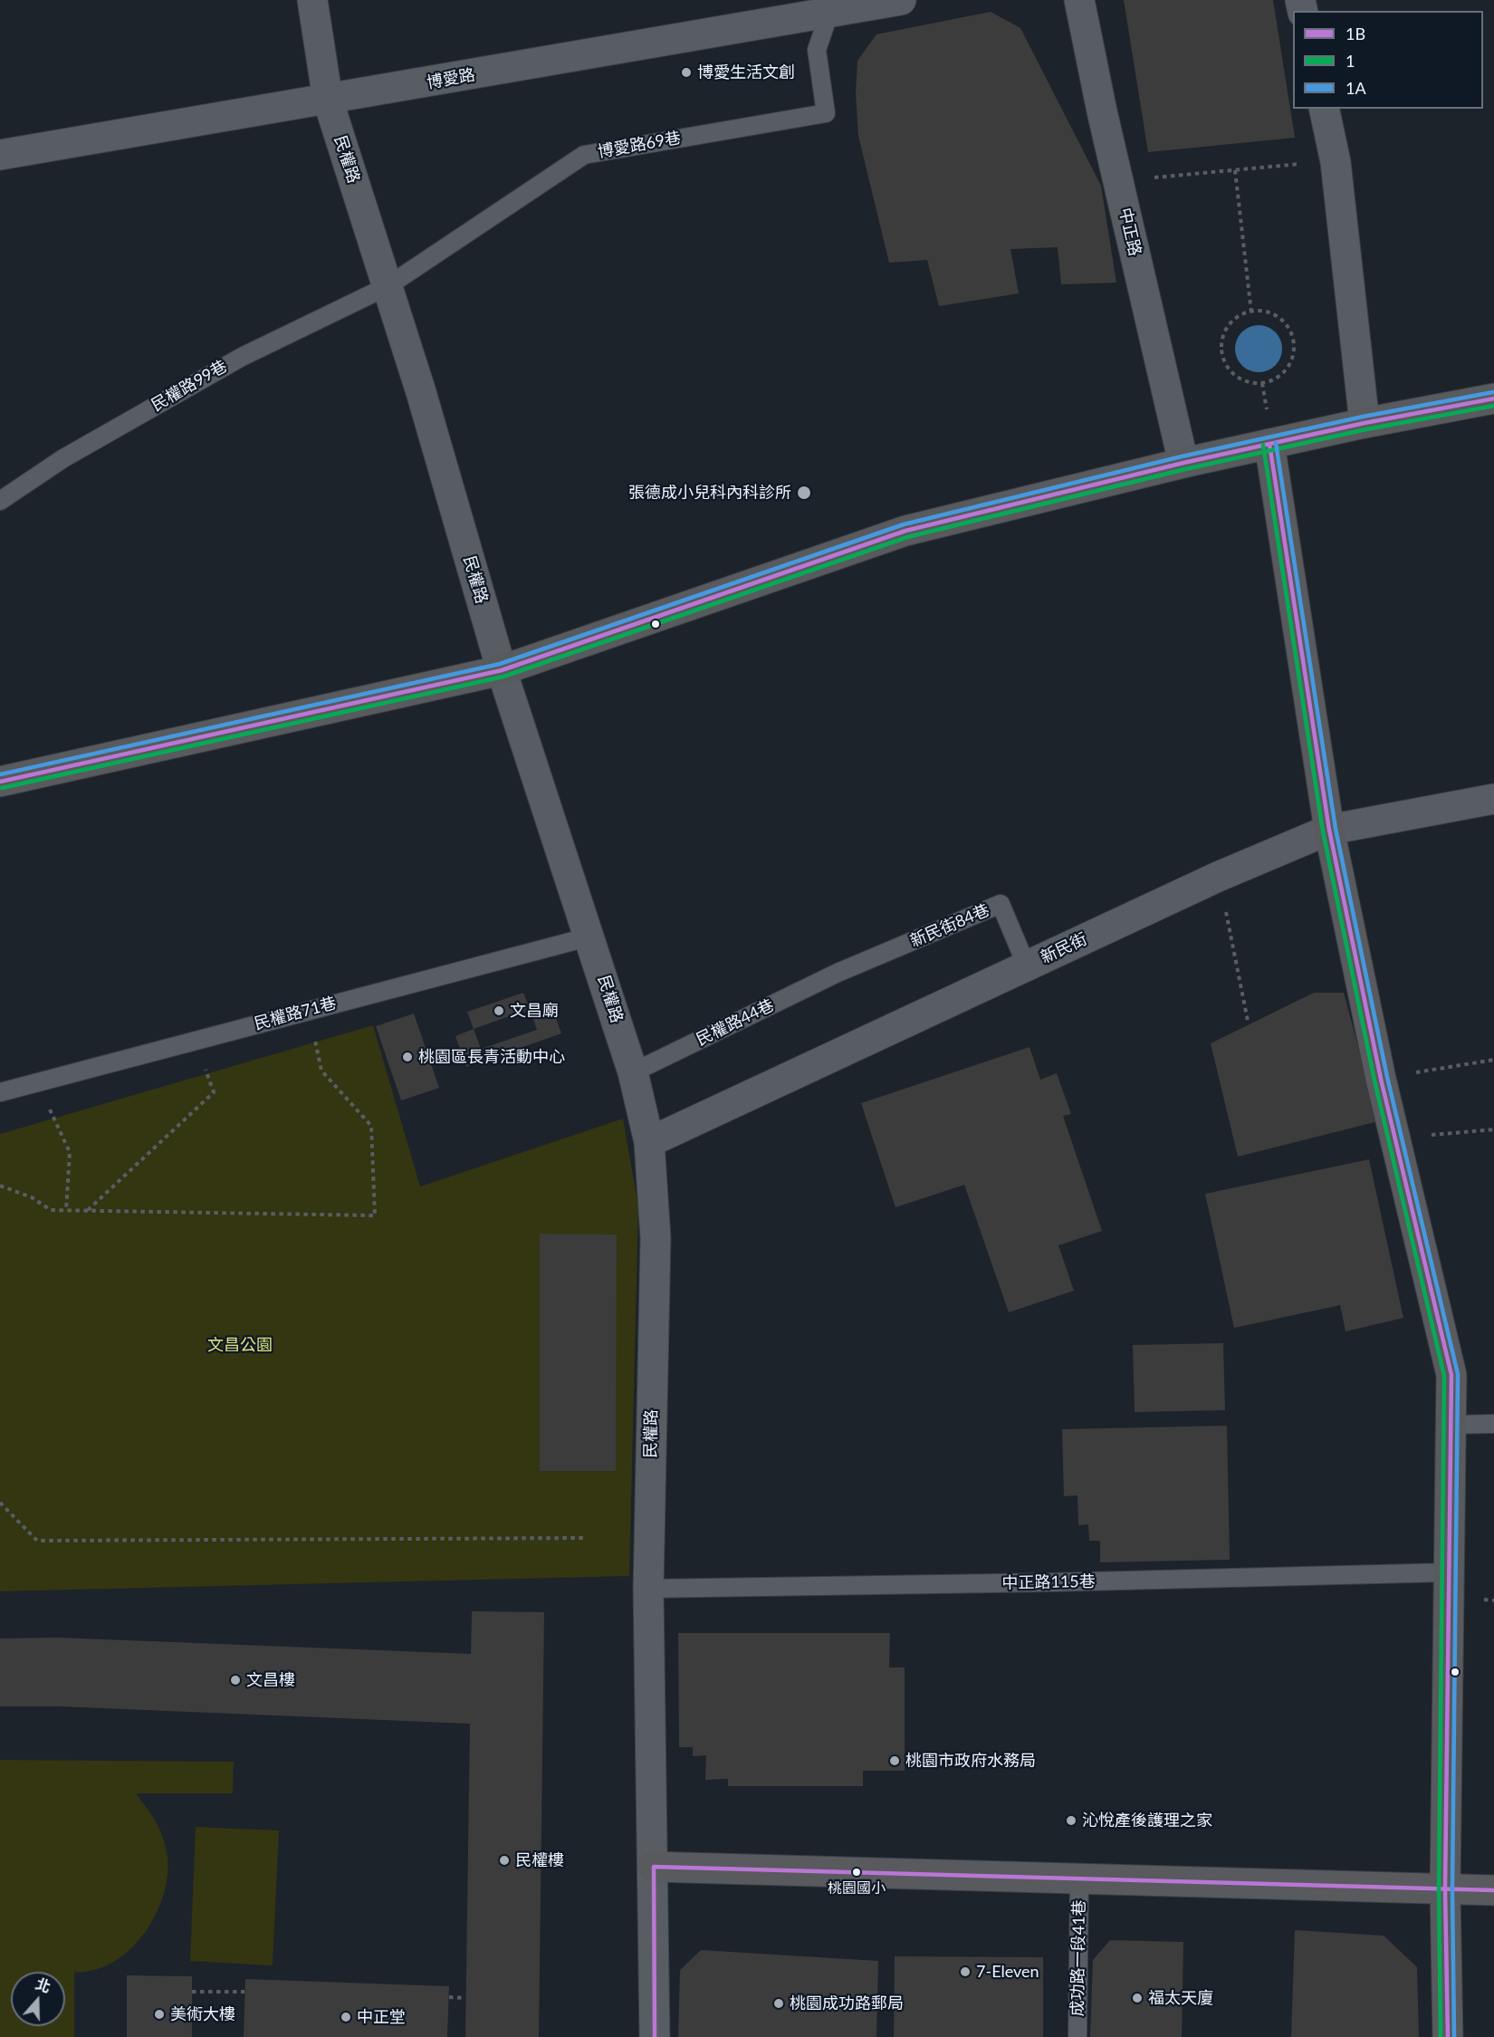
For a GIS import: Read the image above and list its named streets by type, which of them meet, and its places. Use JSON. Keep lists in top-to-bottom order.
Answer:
{
  "streets": {
    "street": [
      "博愛路",
      "民權路",
      "中正路",
      "新民街"
    ],
    "lane": [
      "博愛路69巷",
      "民權路99巷",
      "新民街84巷",
      "民權路71巷",
      "民權路44巷",
      "中正路115巷",
      "成功路一段41巷"
    ]
  },
  "crossings": [
    ["博愛路", "博愛路69巷"],
    ["博愛路", "民權路"],
    ["博愛路69巷", "民權路"],
    ["博愛路69巷", "民權路99巷"],
    ["民權路", "民權路99巷"],
    ["民權路", "新民街"],
    ["民權路", "民權路71巷"],
    ["民權路", "民權路44巷"],
    ["民權路", "中正路115巷"],
    ["新民街84巷", "新民街"],
    ["新民街84巷", "民權路44巷"]
  ],
  "parks": ["文昌公園"],
  "places": [
    "博愛生活文創",
    "張德成小兒科內科診所",
    "文昌廟",
    "桃園區長青活動中心",
    "文昌樓",
    "桃園市政府水務局",
    "沁悅產後護理之家",
    "民權樓",
    "桃園國小",
    "7-Eleven",
    "福太天廈",
    "桃園成功路郵局",
    "美術大樓",
    "中正堂"
  ],
  "lines": ["transit line 1A", "transit line 1B", "transit line 1"],
  "legend": ["1B", "1", "1A"],
  "north": "top"
}
